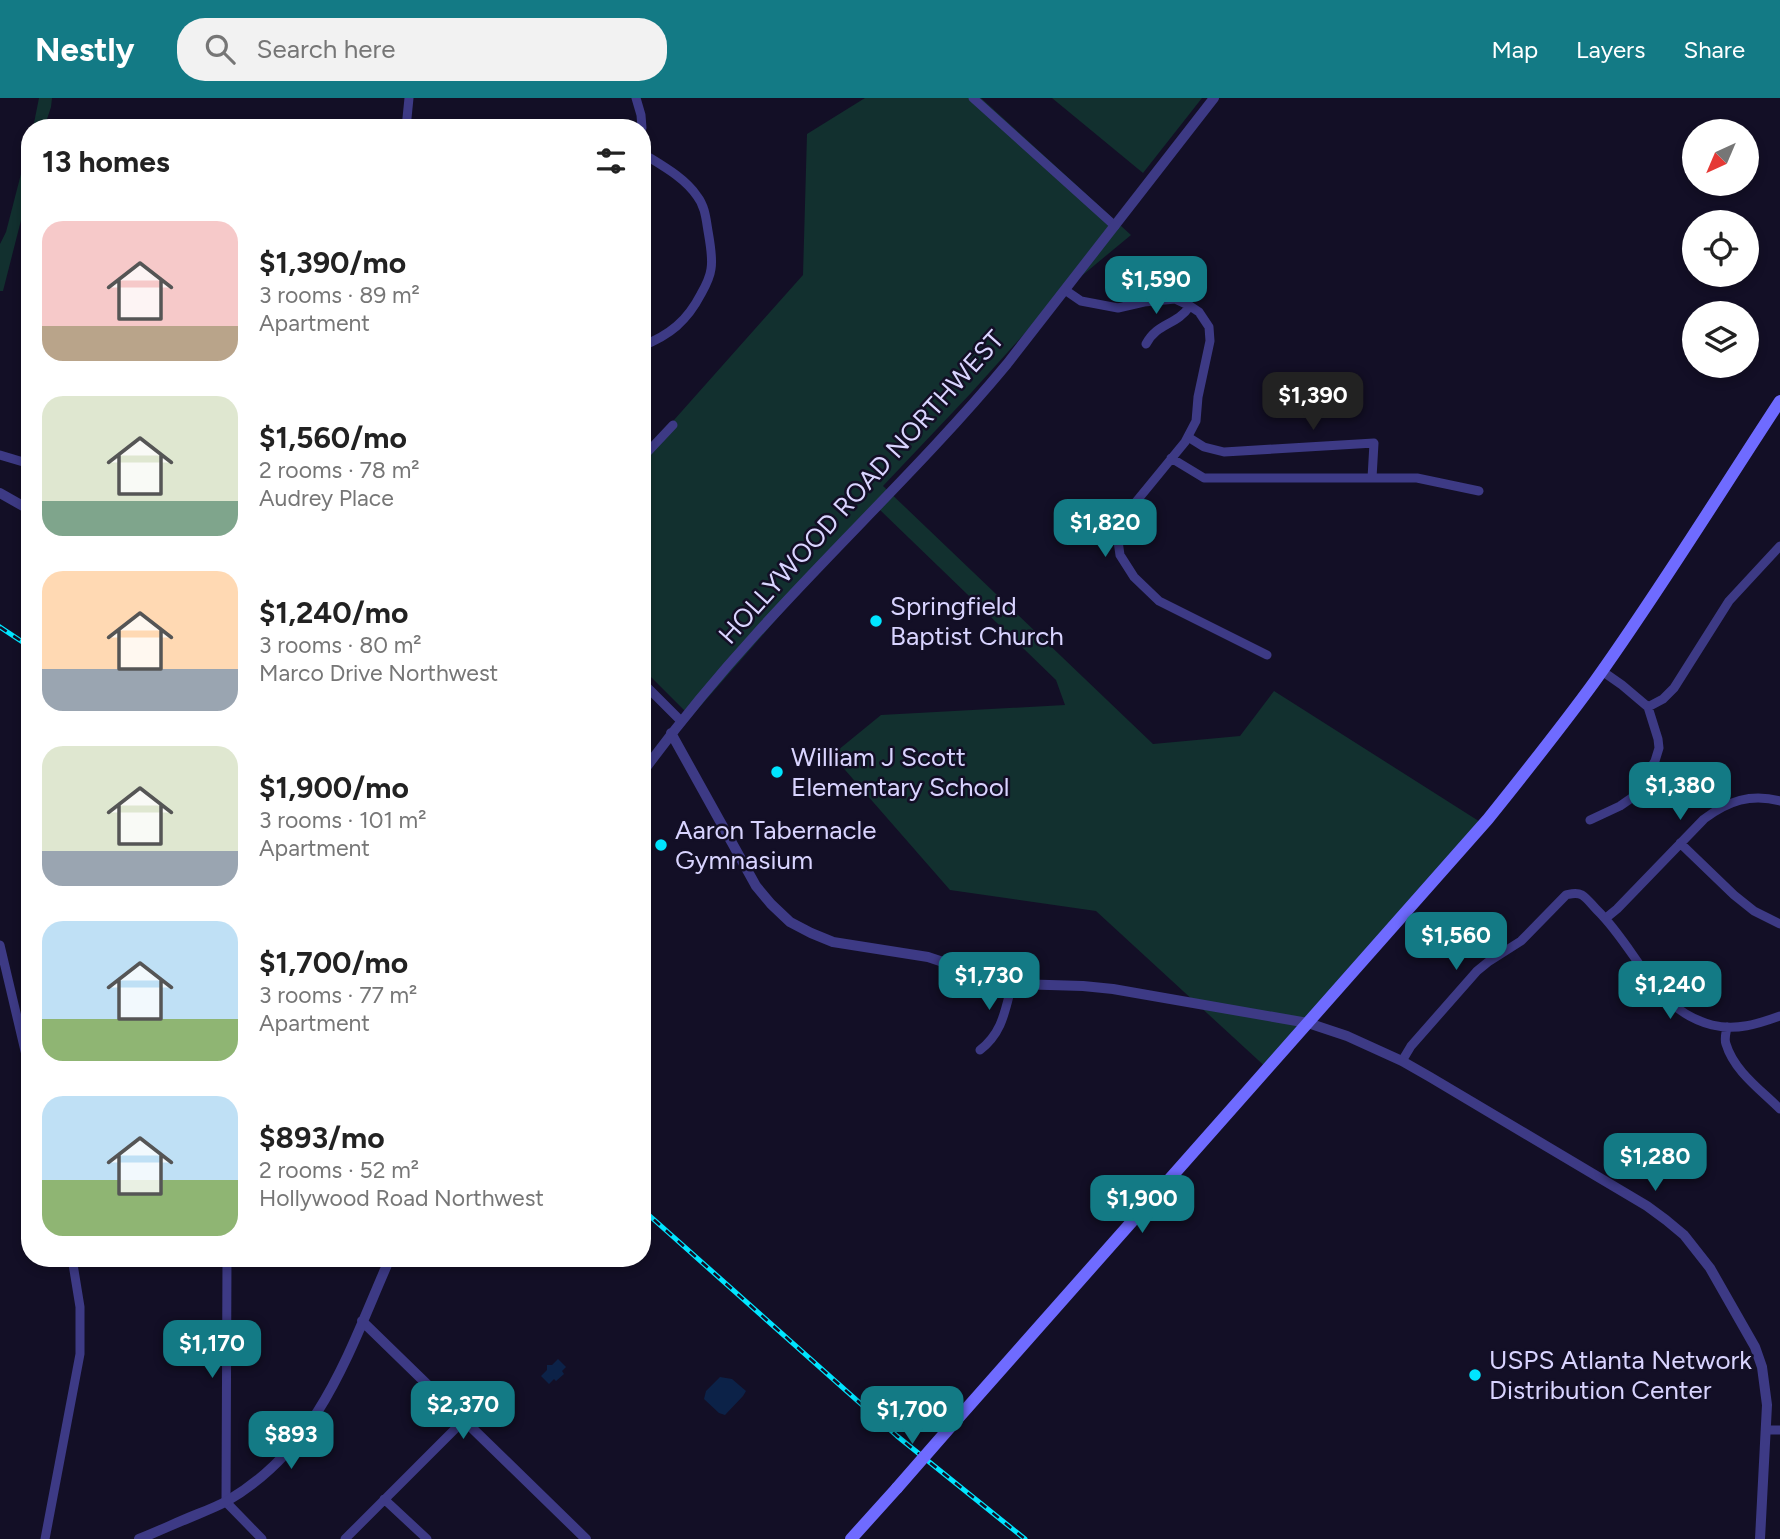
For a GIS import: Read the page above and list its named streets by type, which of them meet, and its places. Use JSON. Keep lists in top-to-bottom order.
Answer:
{
  "streets": {
    "street": ["HOLLYWOOD ROAD NORTHWEST"]
  },
  "places": [
    "Springfield Baptist Church",
    "William J Scott Elementary School",
    "Aaron Tabernacle Gymnasium",
    "USPS Atlanta Network Distribution Center"
  ],
  "north": "bottom left",
  "page": {
    "header": "Nestly",
    "search": "Search here",
    "nav": ["Map", "Layers", "Share"],
    "heading": "13 homes",
    "list": [
      {
        "name": "$1,390/mo",
        "note": "3 rooms · 89 m² · Apartment"
      },
      {
        "name": "$1,560/mo",
        "note": "2 rooms · 78 m² · Audrey Place"
      },
      {
        "name": "$1,240/mo",
        "note": "3 rooms · 80 m² · Marco Drive Northwest"
      },
      {
        "name": "$1,900/mo",
        "note": "3 rooms · 101 m² · Apartment"
      },
      {
        "name": "$1,700/mo",
        "note": "3 rooms · 77 m² · Apartment"
      },
      {
        "name": "$893/mo",
        "note": "2 rooms · 52 m² · Hollywood Road Northwest"
      }
    ],
    "price": [
      "$1,590",
      "$1,390",
      "$1,820",
      "$1,380",
      "$1,560",
      "$1,730",
      "$1,240",
      "$1,280",
      "$1,900",
      "$1,170",
      "$2,370",
      "$1,700",
      "$893"
    ]
  }
}
